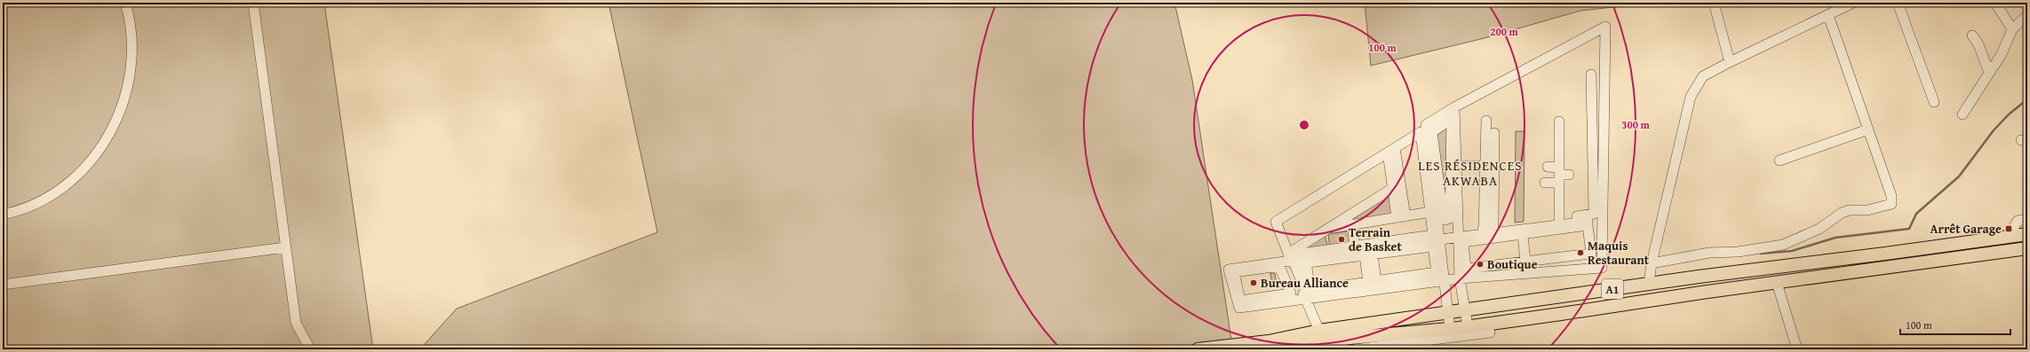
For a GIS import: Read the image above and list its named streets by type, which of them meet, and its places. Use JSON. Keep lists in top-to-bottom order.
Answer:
{
  "streets": {
    "main road": ["A1"]
  },
  "districts": ["LES RÉSIDENCES AKWABA"],
  "places": {
    "transit": ["Arrêt Garage"],
    "other": [
      "Terrain de Basket",
      "Maquis Restaurant",
      "Boutique",
      "Bureau Alliance"
    ]
  },
  "scale_bar": "100 m",
  "rings": ["200 m", "100 m", "300 m"]
}
